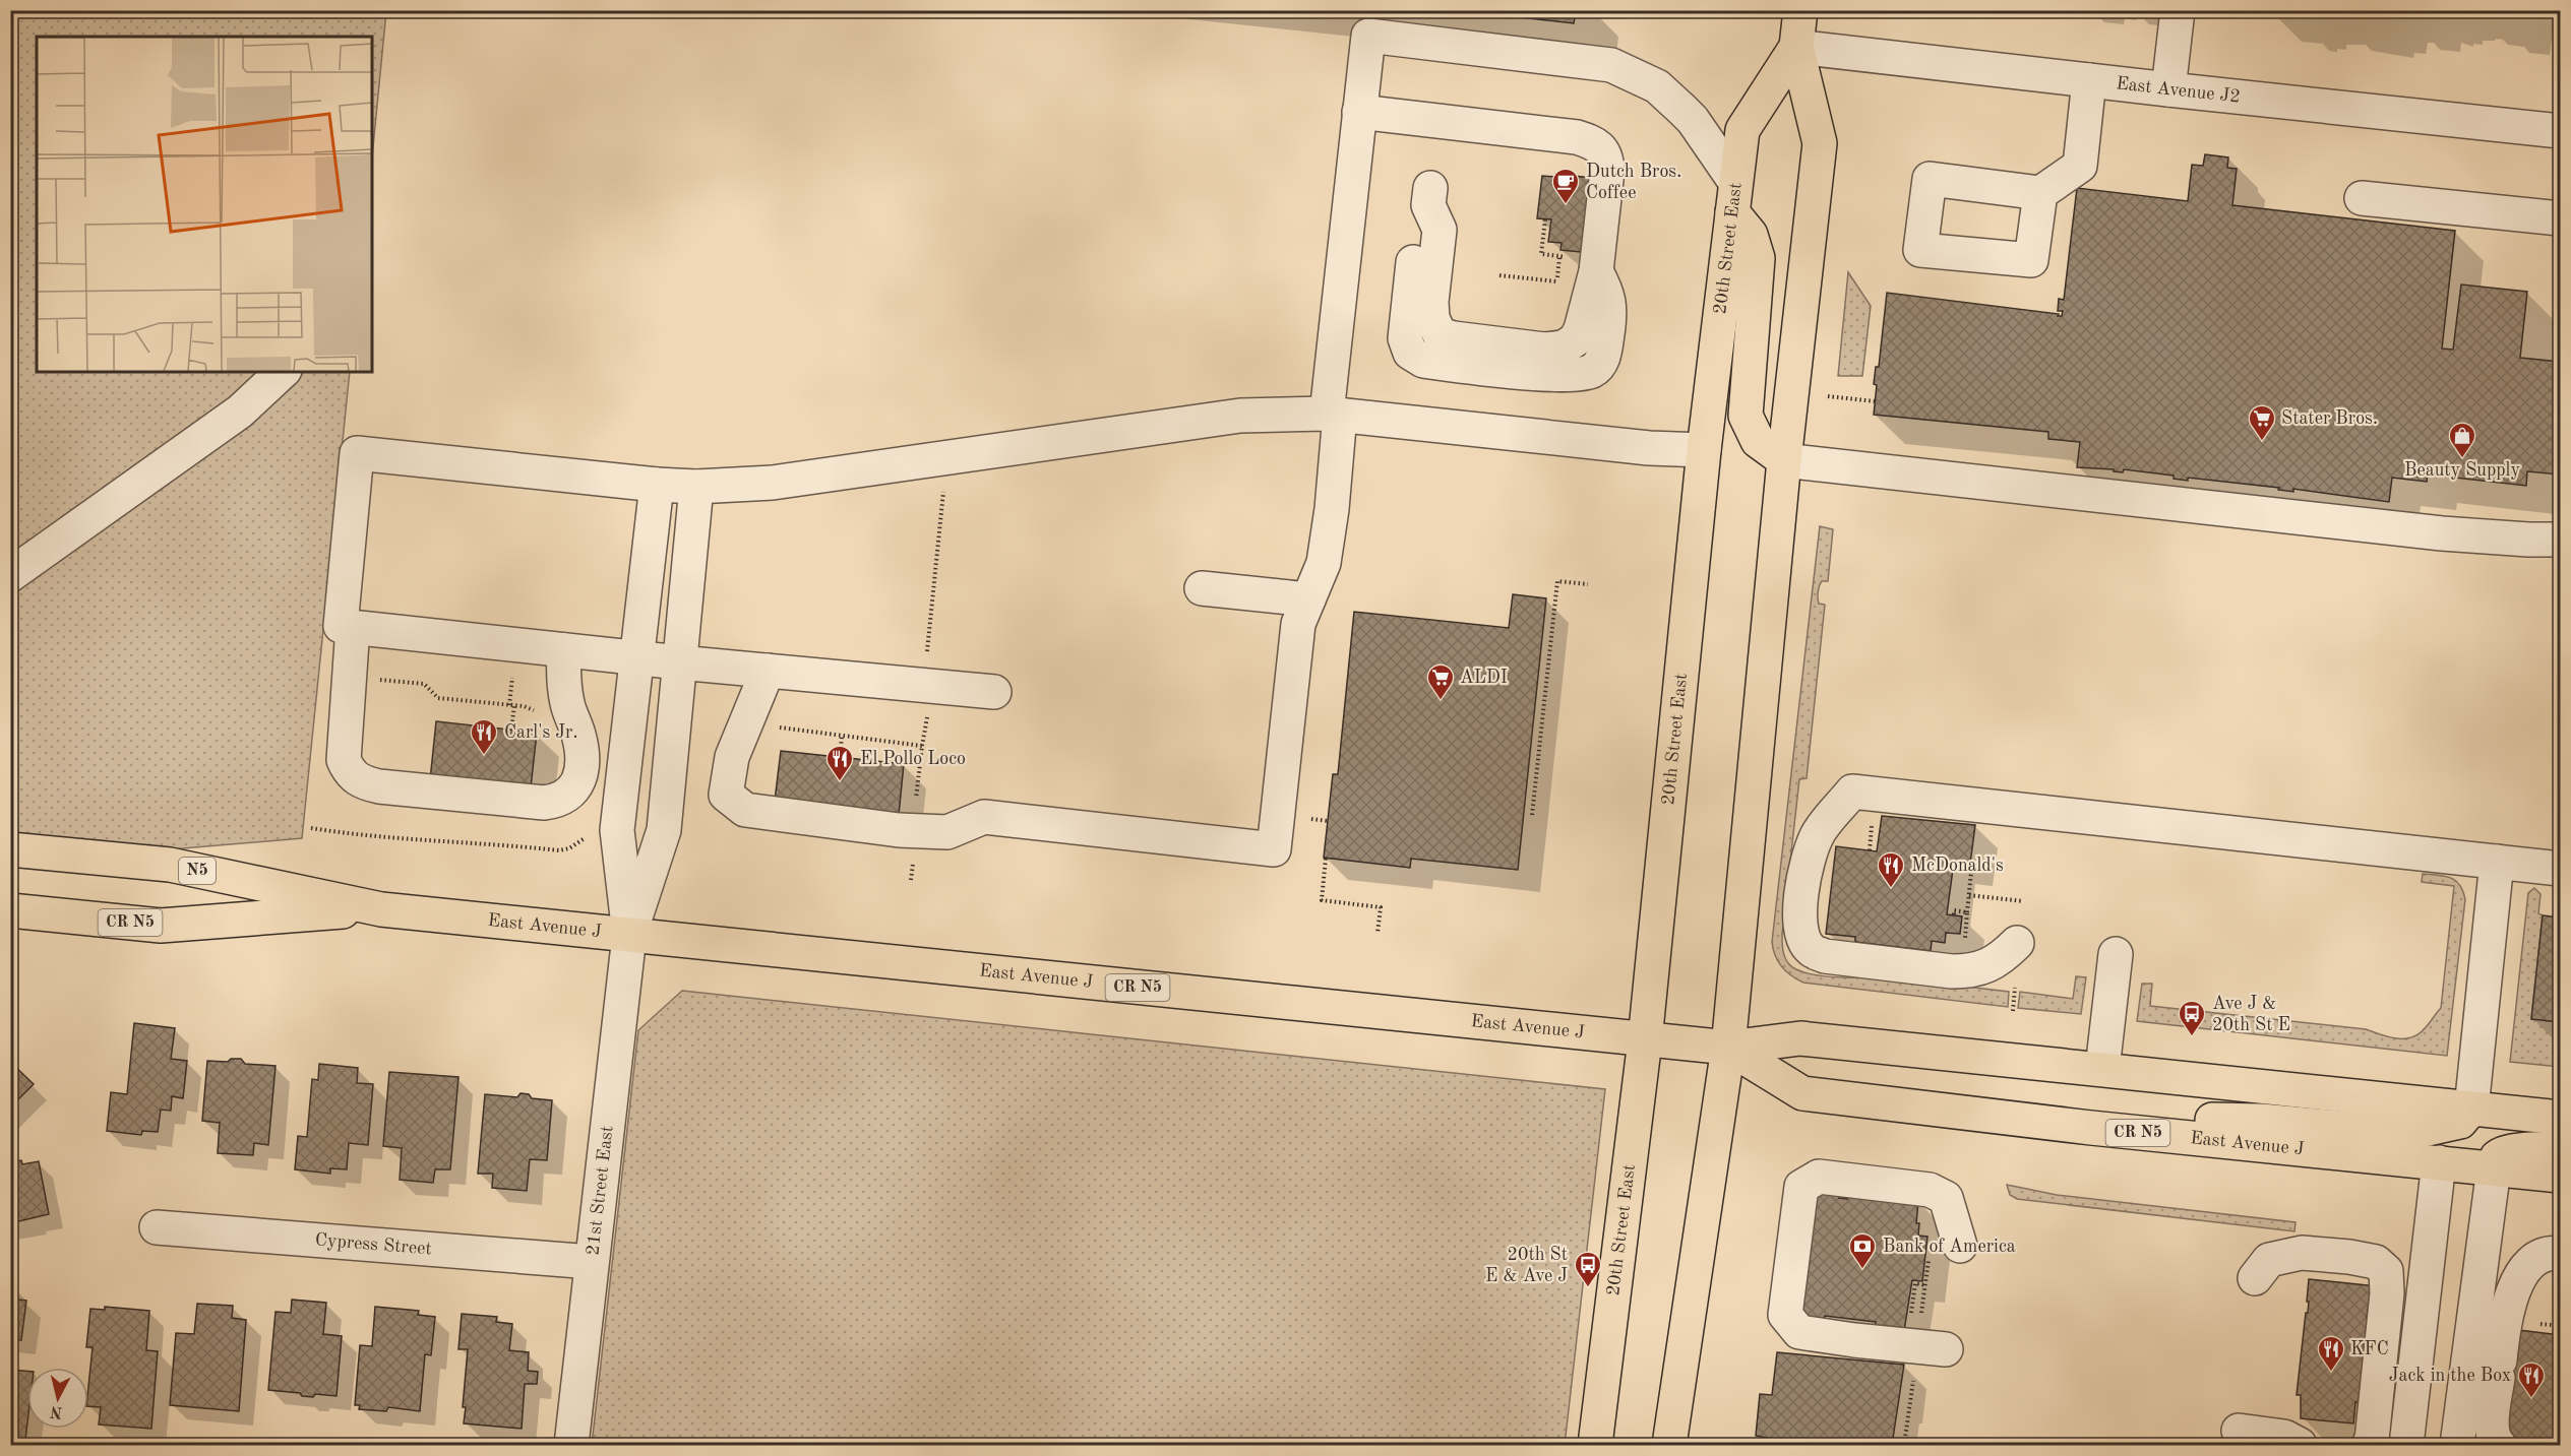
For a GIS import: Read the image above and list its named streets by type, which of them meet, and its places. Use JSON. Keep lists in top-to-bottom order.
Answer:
{
  "streets": {
    "main road": [
      "20th Street East",
      "N5",
      "CR N5",
      "East Avenue J"
    ],
    "street": ["East Avenue J2", "21st Street East", "Cypress Street"]
  },
  "crossings": [
    ["East Avenue J2", "20th Street East"],
    ["20th Street East", "East Avenue J"],
    ["East Avenue J", "21st Street East"],
    ["21st Street East", "Cypress Street"]
  ],
  "places": {
    "cafe": ["Dutch Bros. Coffee"],
    "supermarket": ["Stater Bros.", "ALDI"],
    "shop": ["Beauty Supply"],
    "restaurant": [
      "Carl's Jr.",
      "El Pollo Loco",
      "McDonald's",
      "KFC",
      "Jack in the Box"
    ],
    "bus stop": ["Ave J & 20th St E", "20th St E & Ave J"],
    "bank": ["Bank of America"]
  },
  "north": "bottom"
}
